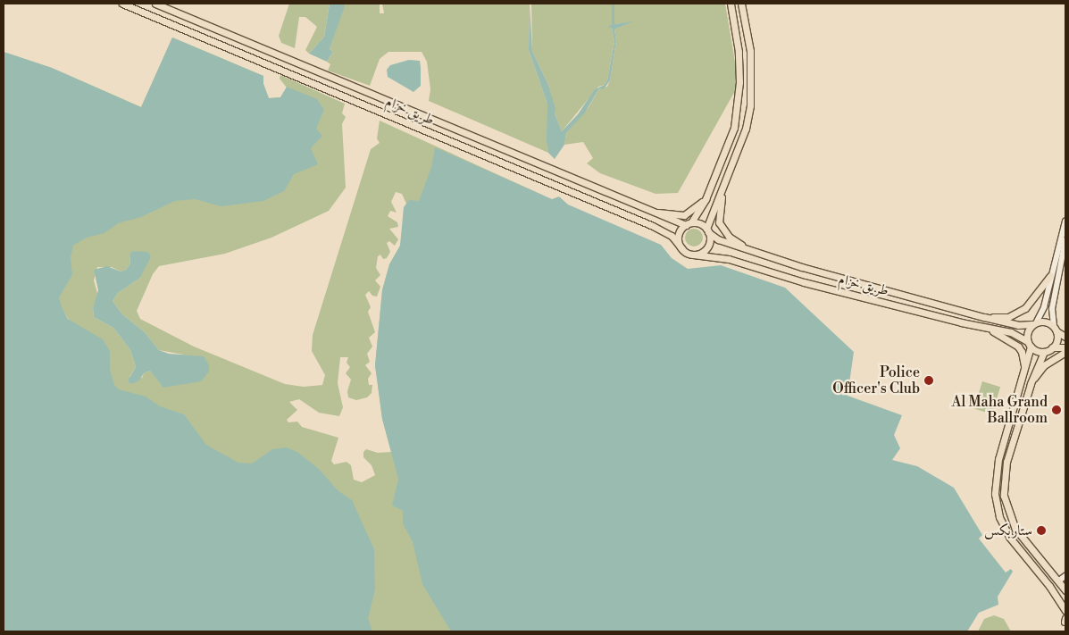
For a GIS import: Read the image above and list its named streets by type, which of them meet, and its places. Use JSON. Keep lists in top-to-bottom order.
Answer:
{
  "streets": {
    "main road": ["طريق خزام"]
  },
  "places": ["Police Officer's Club", "Al Maha Grand Ballroom", "ستاربكس"]
}
